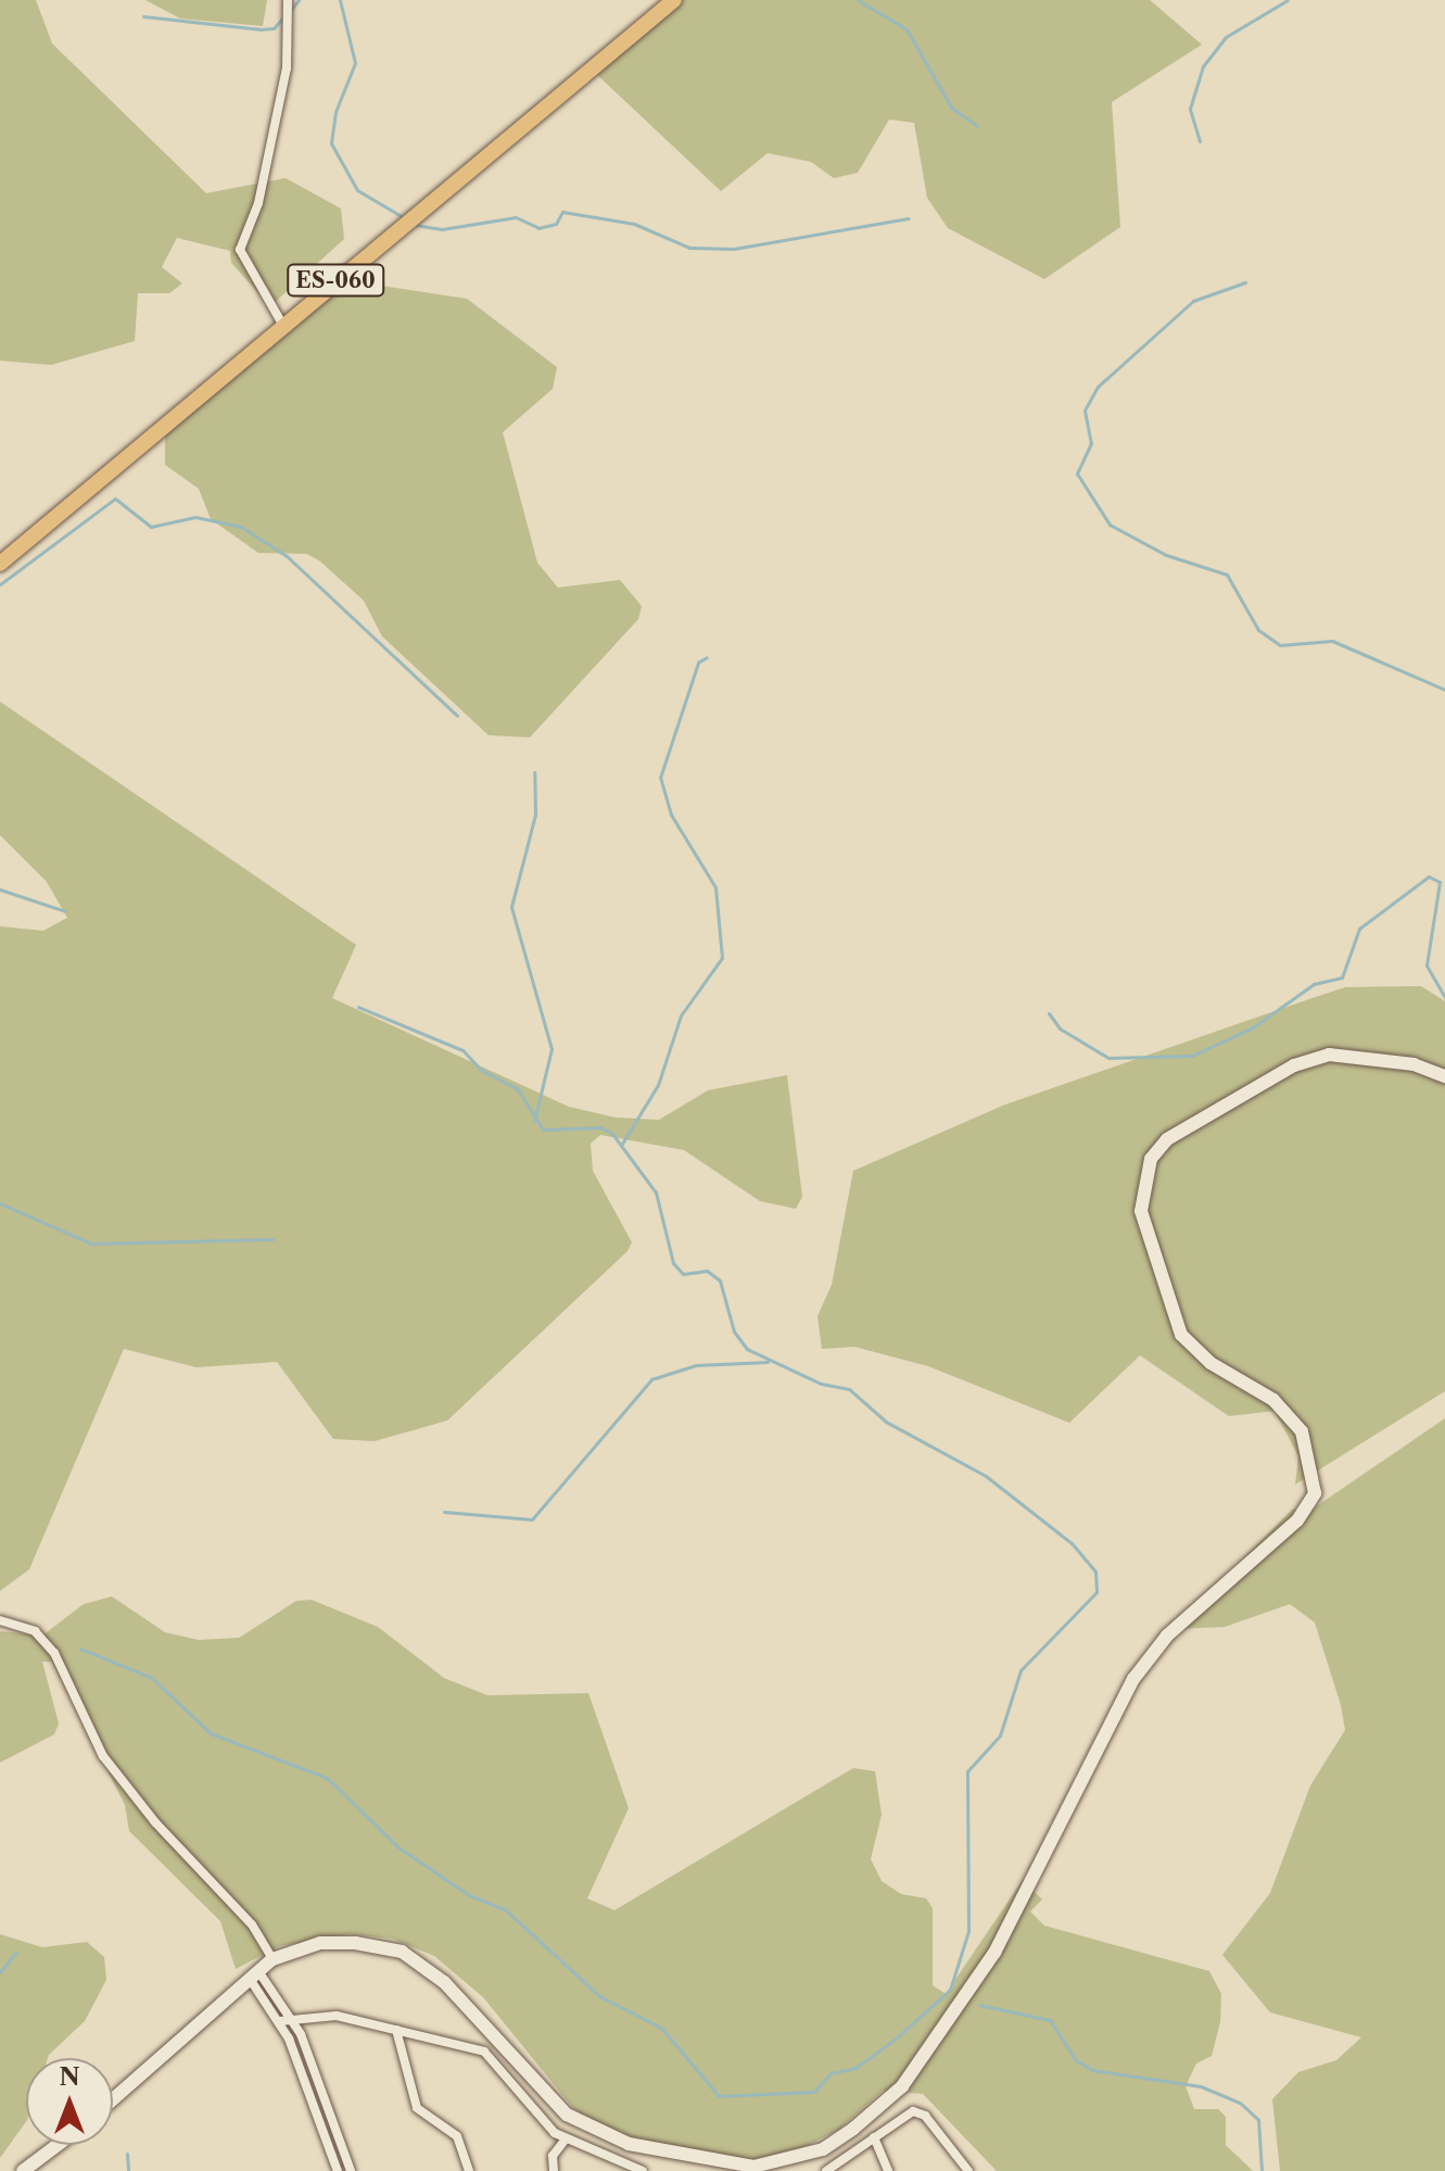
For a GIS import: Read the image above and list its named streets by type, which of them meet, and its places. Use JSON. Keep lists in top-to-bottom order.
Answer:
{
  "streets": {
    "main road": ["ES-060"]
  },
  "north": "top"
}
